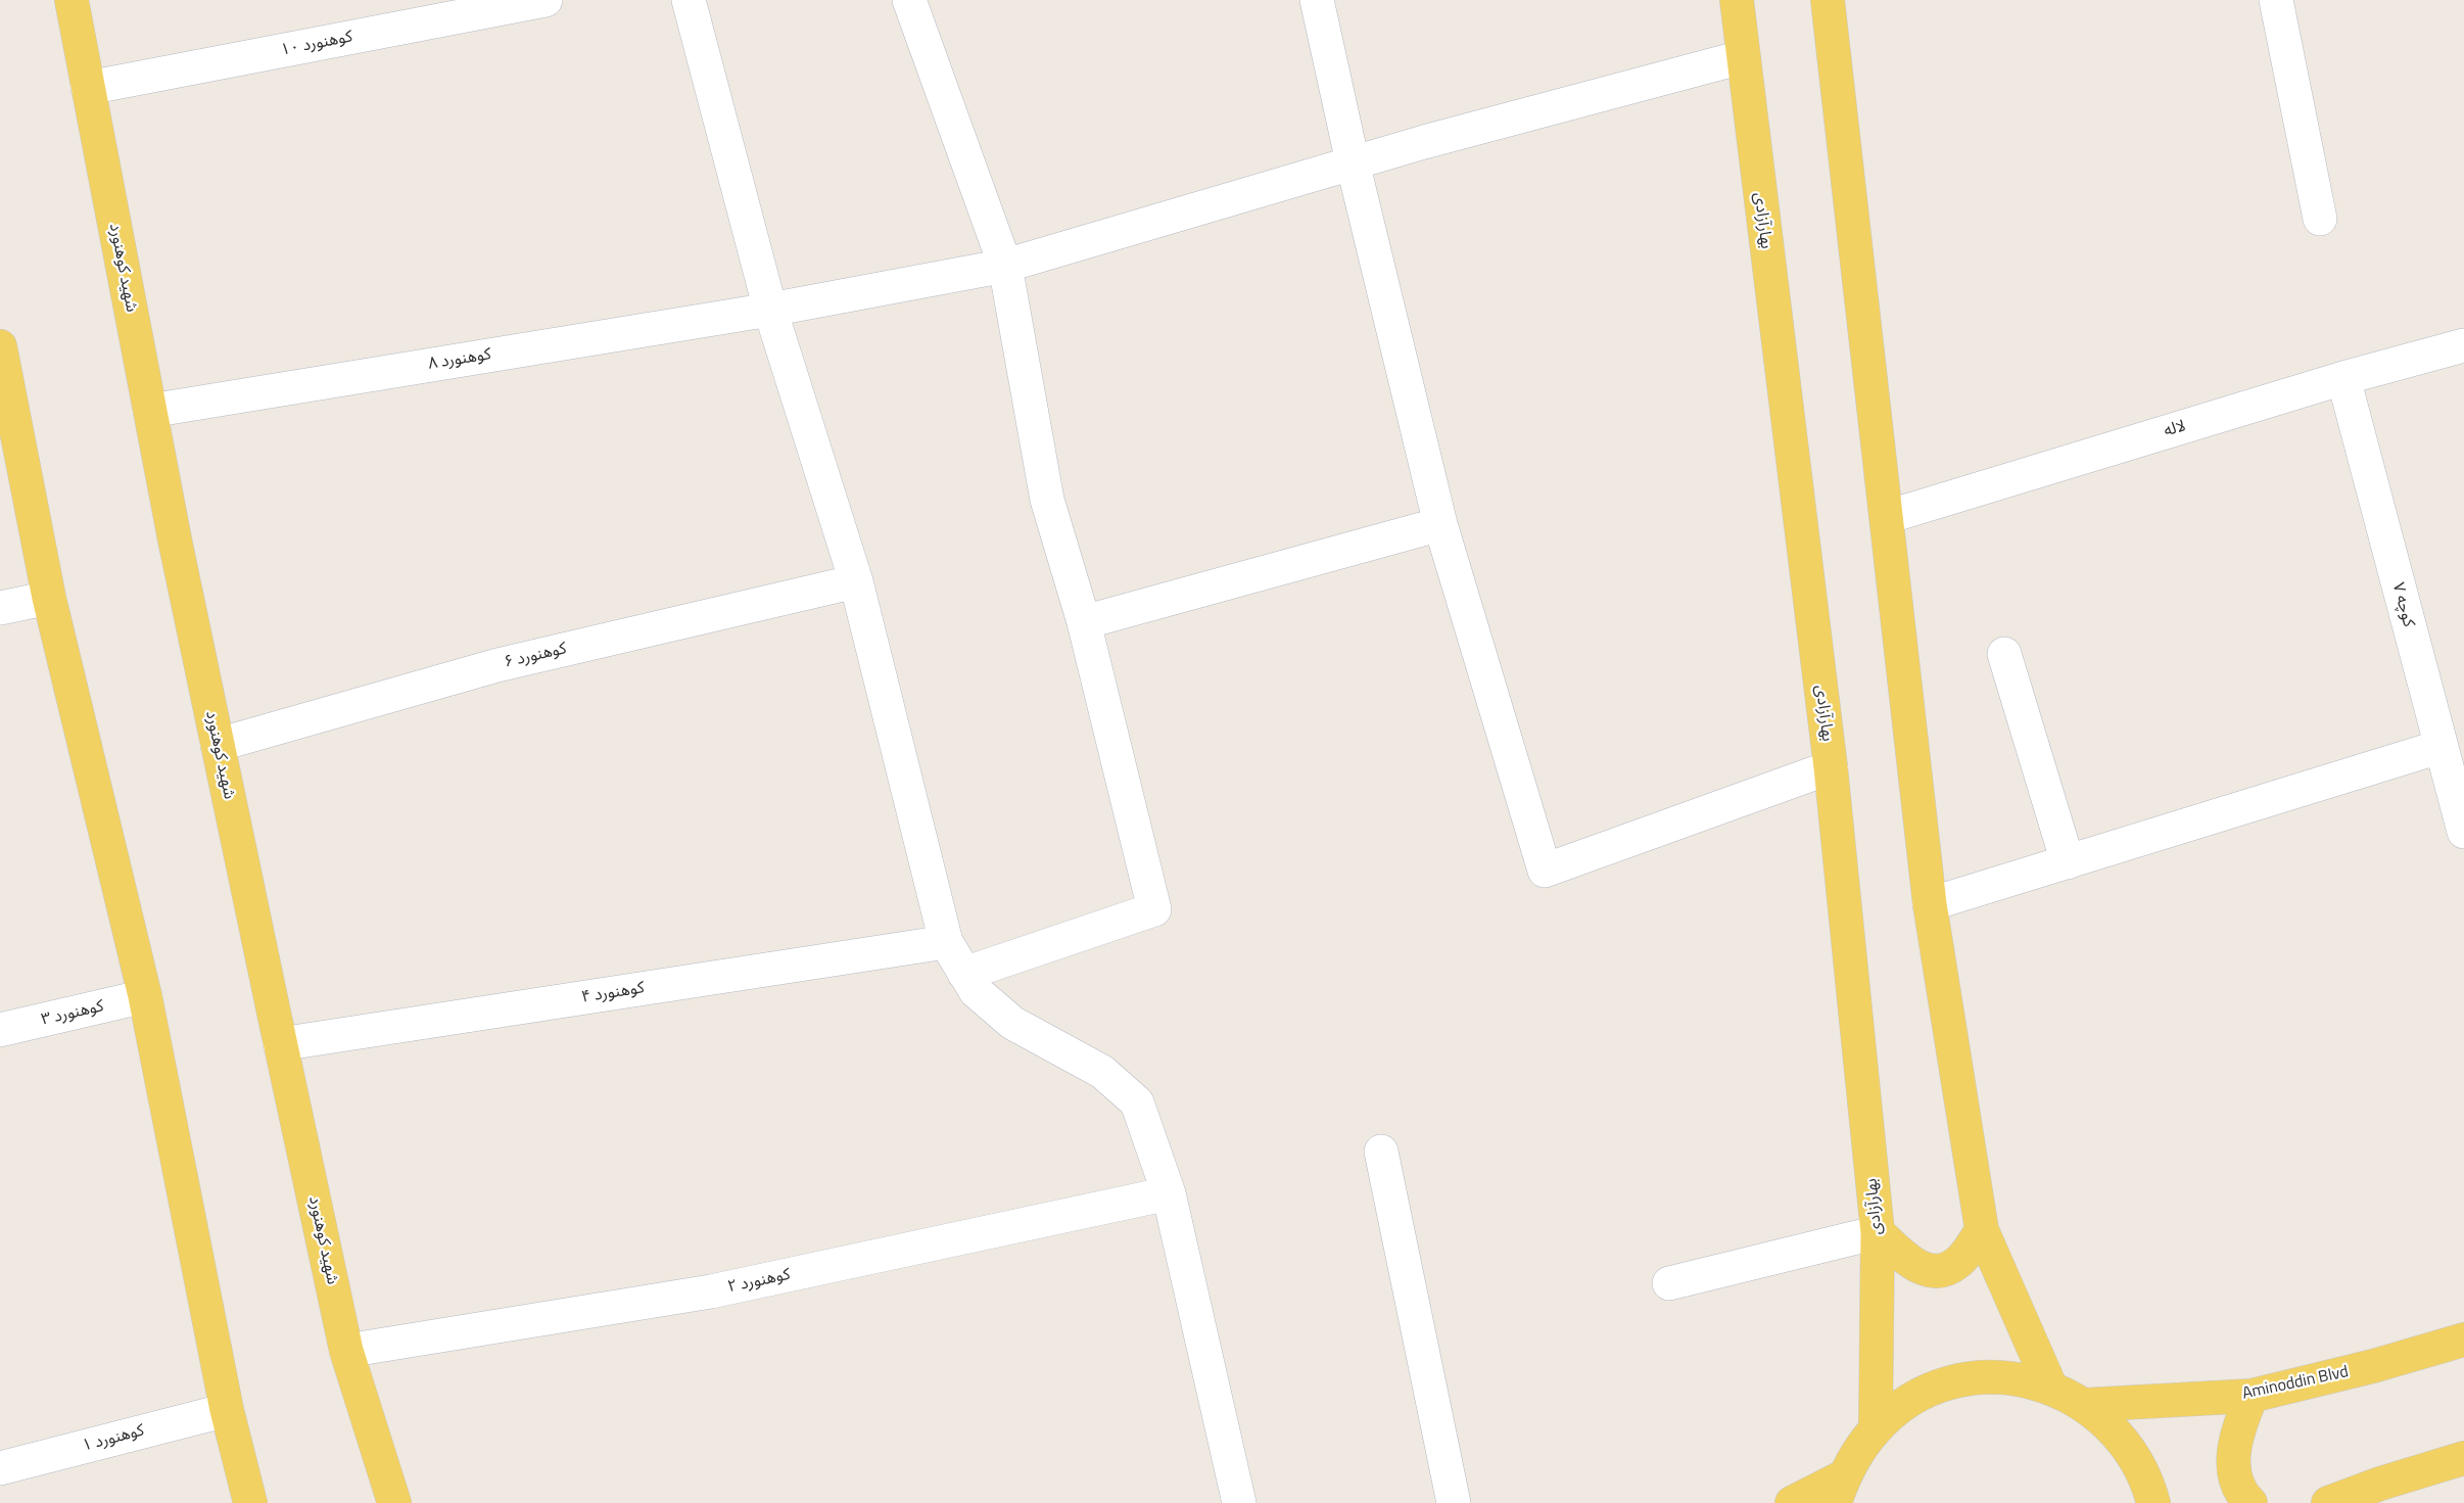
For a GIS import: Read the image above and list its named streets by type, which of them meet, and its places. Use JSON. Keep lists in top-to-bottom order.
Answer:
{
  "streets": {
    "main road": ["بهارآزادی", "شهید کوهنورد", "Aminoddin Blvd"],
    "street": [
      "کوهنورد ۱۰",
      "کوهنورد ۸",
      "لاله",
      "کوچه ۷",
      "کوهنورد ۶",
      "کوهنورد ۴",
      "کوهنورد ۳",
      "کوهنورد ۲",
      "کوهنورد ۱"
    ]
  },
  "crossings": [
    ["کوهنورد ۱۰", "شهید کوهنورد"],
    ["بهارآزادی", "کوهنورد ۸"],
    ["شهید کوهنورد", "کوهنورد ۸"],
    ["شهید کوهنورد", "کوهنورد ۶"],
    ["شهید کوهنورد", "کوهنورد ۴"],
    ["شهید کوهنورد", "کوهنورد ۲"],
    ["لاله", "کوچه ۷"]
  ]
}
